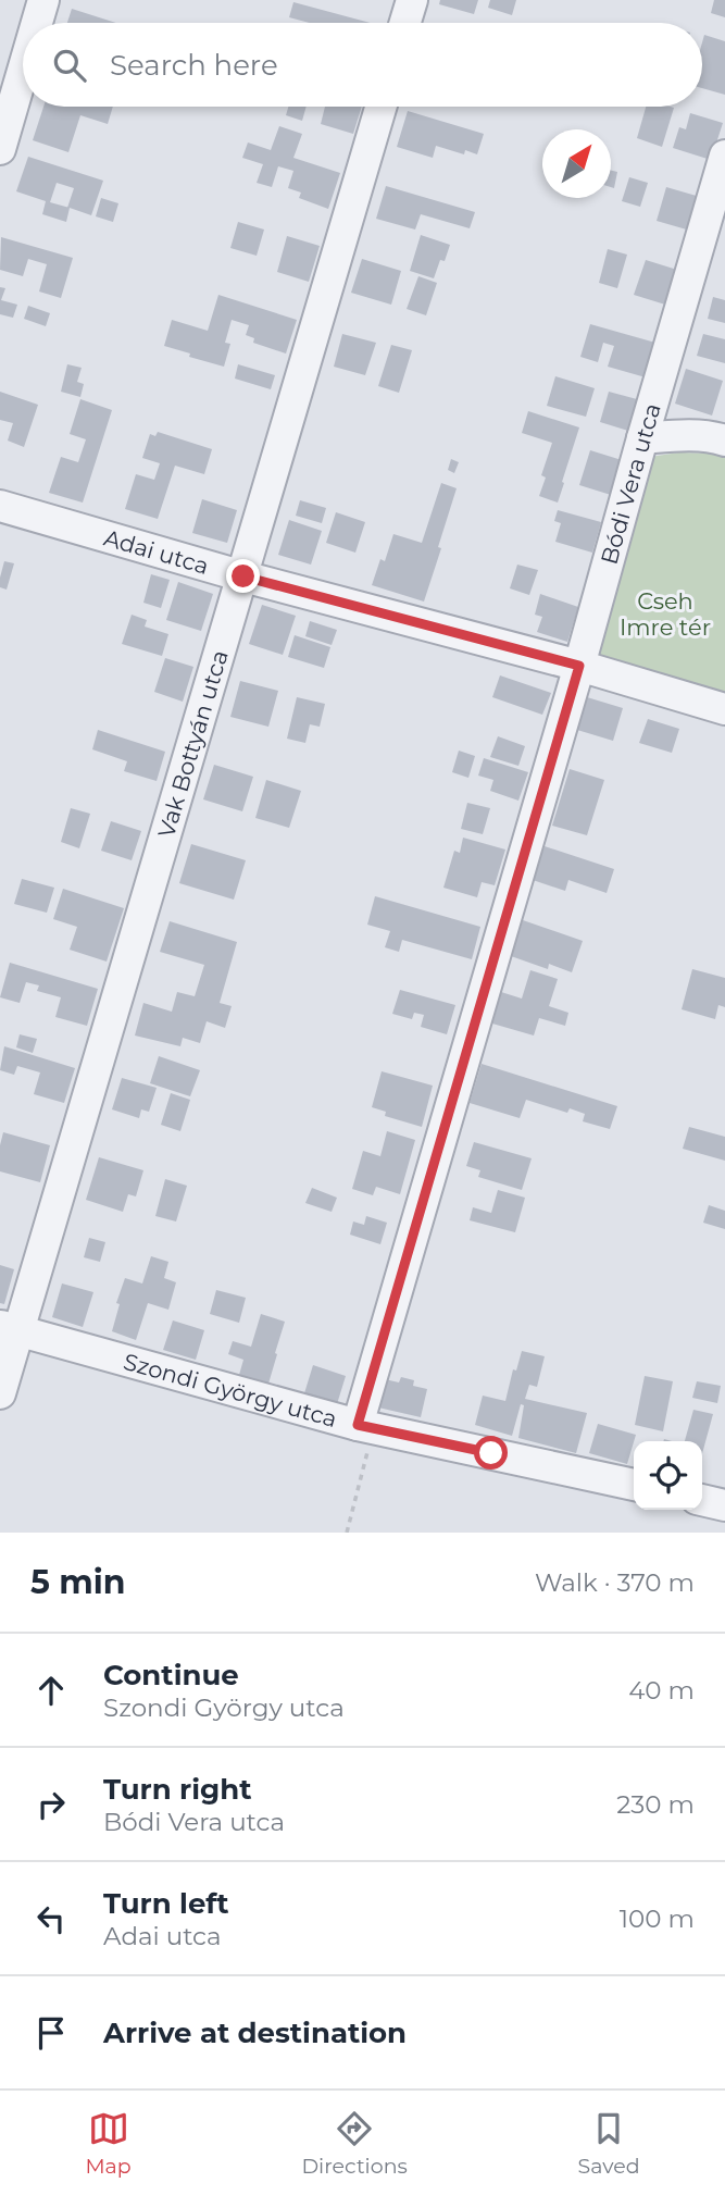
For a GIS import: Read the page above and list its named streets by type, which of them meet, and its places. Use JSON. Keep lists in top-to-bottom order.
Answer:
{
  "streets": {
    "street": [
      "Bódi Vera utca",
      "Adai utca",
      "Vak Bottyán utca",
      "Szondi György utca"
    ]
  },
  "crossings": [
    ["Bódi Vera utca", "Adai utca"],
    ["Bódi Vera utca", "Szondi György utca"],
    ["Adai utca", "Vak Bottyán utca"],
    ["Vak Bottyán utca", "Szondi György utca"]
  ],
  "parks": ["Cseh Imre tér"],
  "north": "top right",
  "page": {
    "search": "Search here",
    "heading": ["5 min", "Walk · 370 m"],
    "list": [
      ["Continue", "Szondi György utca", "40 m"],
      ["Turn right", "Bódi Vera utca", "230 m"],
      ["Turn left", "Adai utca", "100 m"],
      "Arrive at destination"
    ],
    "nav": ["Map", "Directions", "Saved"]
  }
}
